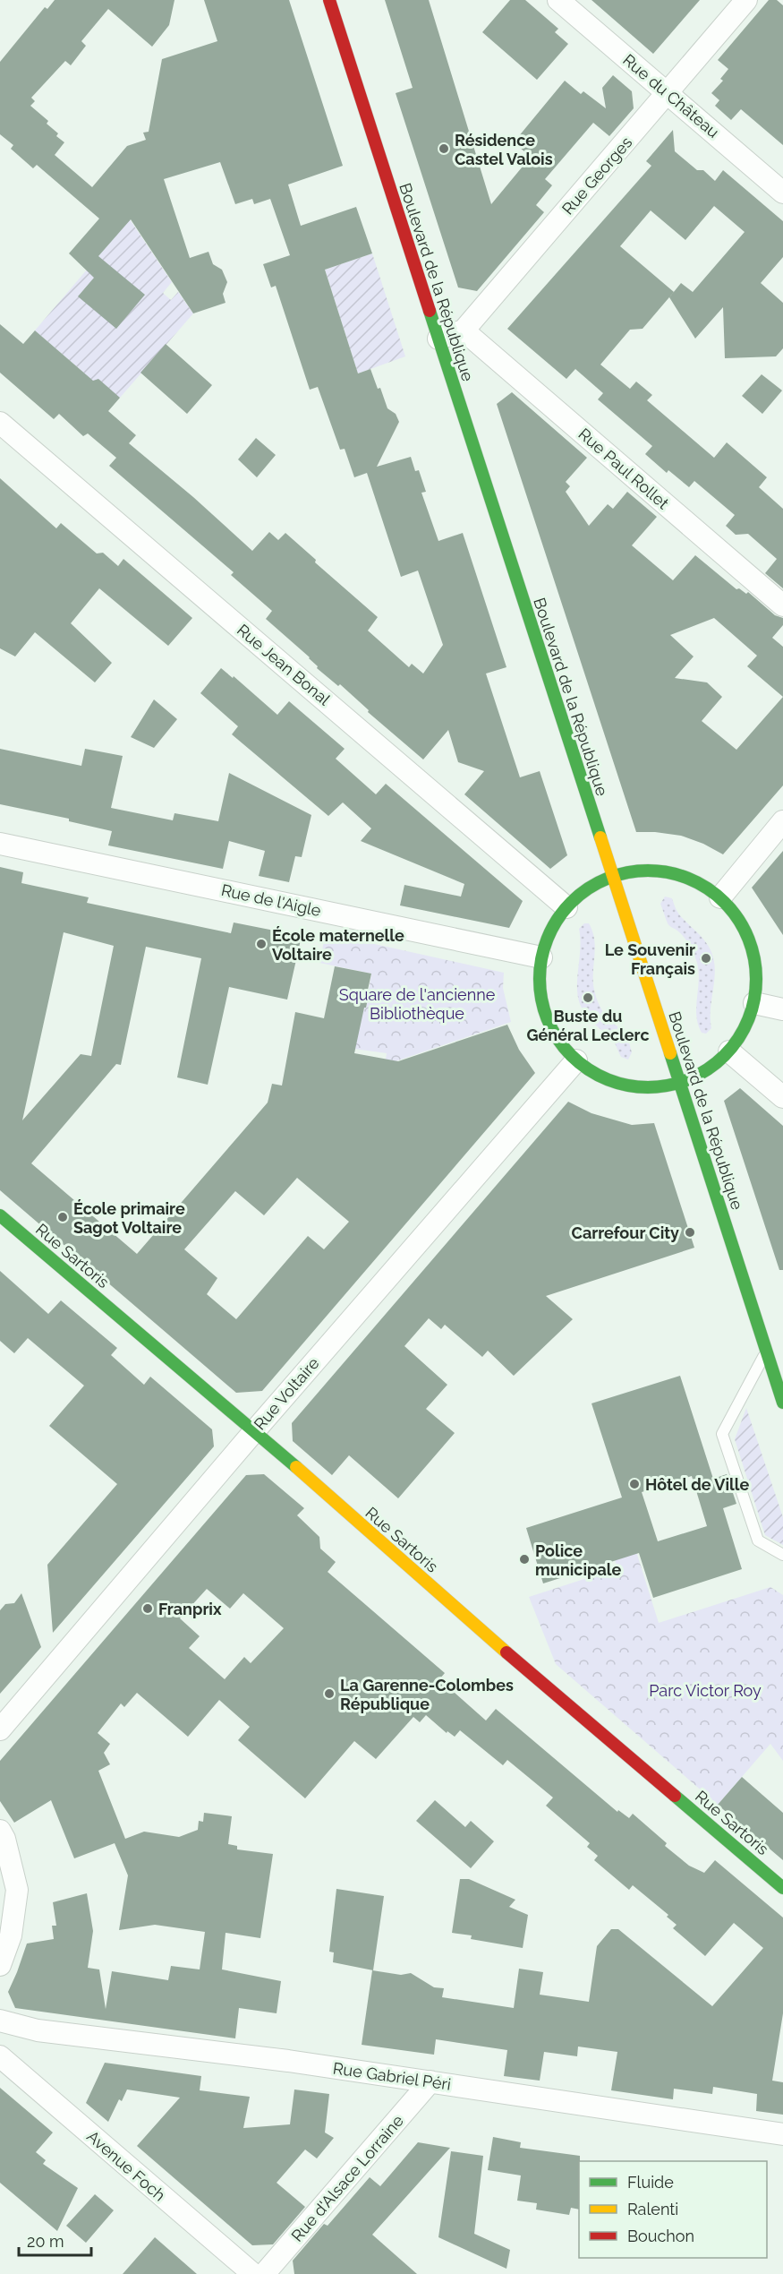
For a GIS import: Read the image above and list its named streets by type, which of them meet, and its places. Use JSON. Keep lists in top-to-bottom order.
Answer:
{
  "streets": {
    "main road": ["Boulevard de la République", "Rue Sartoris"],
    "street": [
      "Rue du Château",
      "Rue Georges",
      "Rue Paul Rollet",
      "Rue Jean Bonal",
      "Rue de l'Aigle",
      "Rue Voltaire",
      "Rue Gabriel Péri",
      "Avenue Foch",
      "Rue d'Alsace Lorraine"
    ]
  },
  "crossings": [
    ["Rue du Château", "Rue Georges"],
    ["Rue Georges", "Rue Paul Rollet"],
    ["Rue Sartoris", "Rue Voltaire"],
    ["Rue Gabriel Péri", "Rue d'Alsace Lorraine"]
  ],
  "parks": ["Square de l'ancienne Bibliothèque", "Parc Victor Roy"],
  "places": [
    "Résidence Castel Valois",
    "École maternelle Voltaire",
    "Le Souvenir Français",
    "Buste du Général Leclerc",
    "École primaire Sagot Voltaire",
    "Carrefour City",
    "Hôtel de Ville",
    "Police municipale",
    "Franprix",
    "La Garenne-Colombes République"
  ],
  "legend": ["Fluide", "Ralenti", "Bouchon"],
  "scale_bar": "20 m"
}
